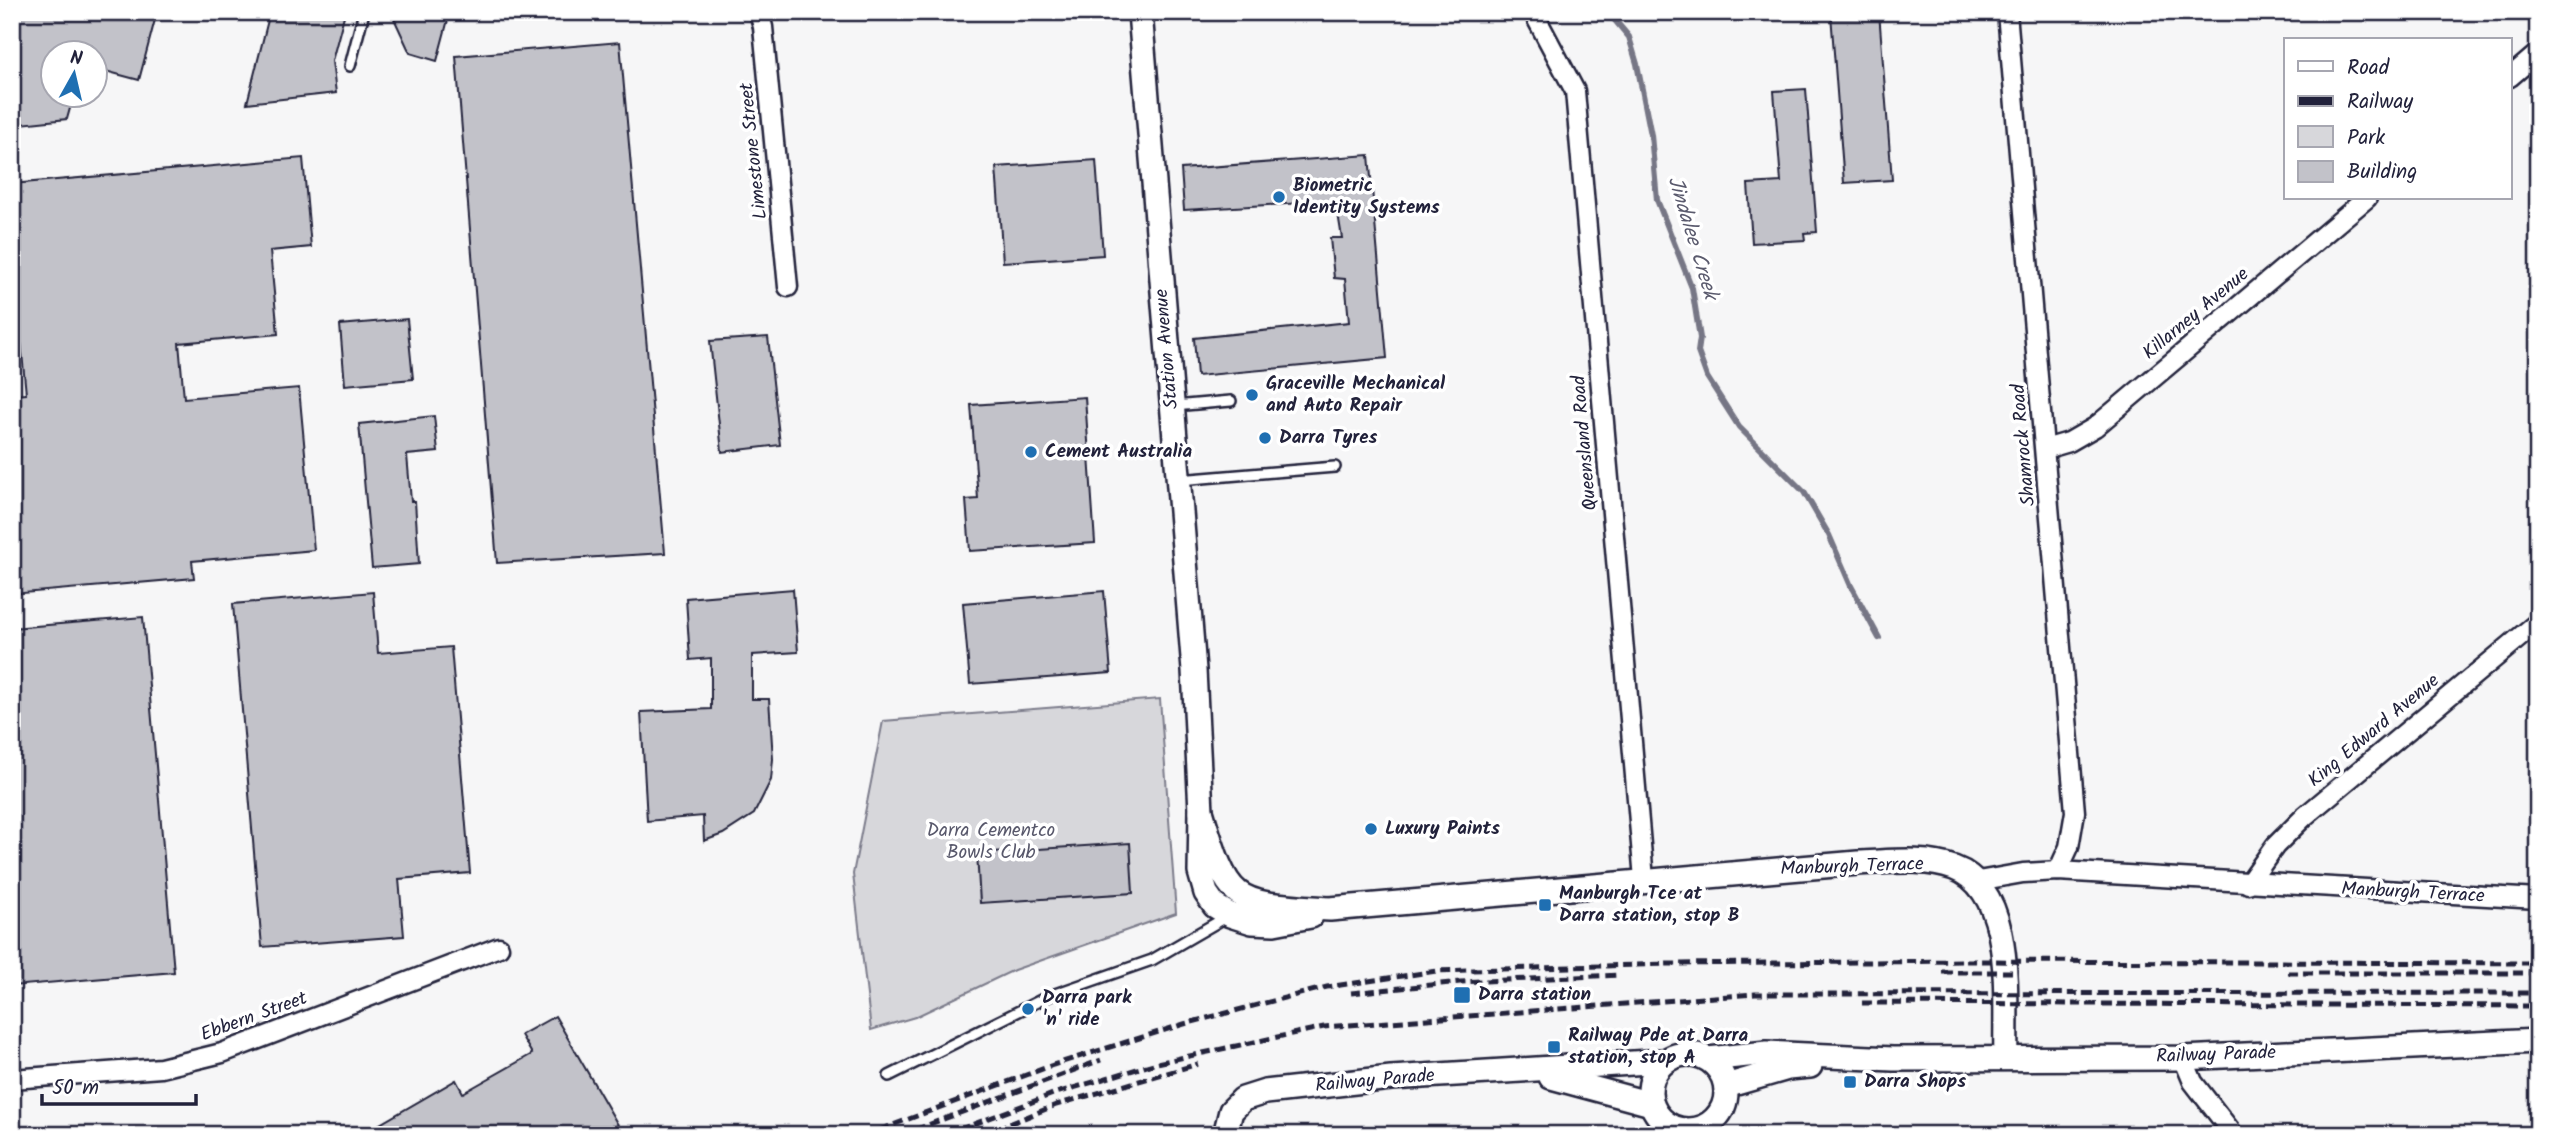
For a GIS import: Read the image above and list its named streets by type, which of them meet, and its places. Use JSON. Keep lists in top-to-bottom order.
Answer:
{
  "streets": {
    "street": [
      "Limestone Street",
      "Killarney Avenue",
      "Station Avenue",
      "Queensland Road",
      "Shamrock Road",
      "King Edward Avenue",
      "Manburgh Terrace",
      "Ebbern Street",
      "Railway Parade"
    ]
  },
  "crossings": [
    ["Killarney Avenue", "Shamrock Road"],
    ["Station Avenue", "Manburgh Terrace"],
    ["Queensland Road", "Manburgh Terrace"],
    ["Shamrock Road", "Manburgh Terrace"],
    ["King Edward Avenue", "Manburgh Terrace"]
  ],
  "water": ["Jindalee Creek"],
  "parks": ["Darra Cementco Bowls Club"],
  "places": {
    "other": [
      "Biometric Identity Systems",
      "Graceville Mechanical and Auto Repair",
      "Darra Tyres",
      "Cement Australia",
      "Luxury Paints",
      "Darra park 'n' ride"
    ],
    "transit": [
      "Manburgh Tce at Darra station, stop B",
      "Darra station",
      "Railway Pde at Darra station, stop A",
      "Darra Shops"
    ]
  },
  "legend": [
    "Road",
    "Railway",
    "Park",
    "Building"
  ],
  "scale_bar": "50 m",
  "north": "top"
}
